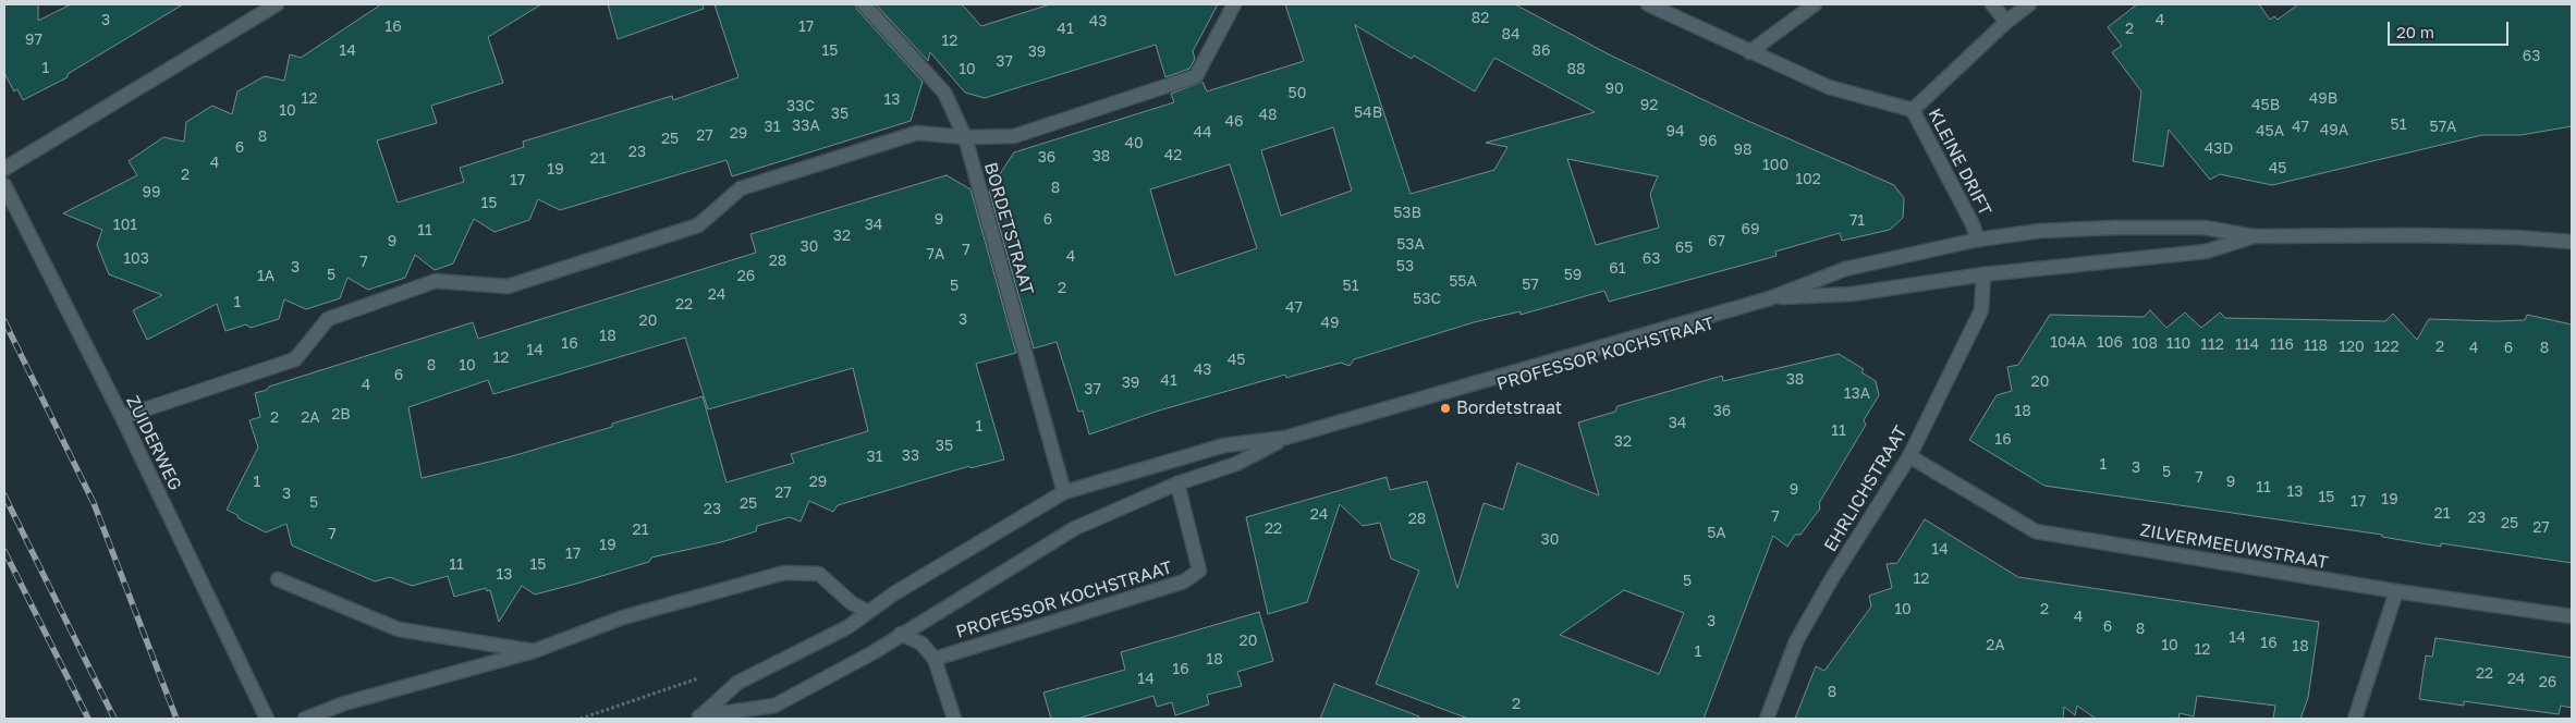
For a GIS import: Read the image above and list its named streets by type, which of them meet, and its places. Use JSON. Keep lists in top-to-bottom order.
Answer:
{
  "streets": {
    "street": [
      "KLEINE DRIFT",
      "BORDETSTRAAT",
      "PROFESSOR KOCHSTRAAT",
      "ZUIDERWEG",
      "EHRLICHSTRAAT",
      "ZILVERMEEUWSTRAAT"
    ]
  },
  "crossings": [
    ["KLEINE DRIFT", "PROFESSOR KOCHSTRAAT"],
    ["KLEINE DRIFT", "EHRLICHSTRAAT"],
    ["BORDETSTRAAT", "PROFESSOR KOCHSTRAAT"],
    ["PROFESSOR KOCHSTRAAT", "EHRLICHSTRAAT"],
    ["EHRLICHSTRAAT", "ZILVERMEEUWSTRAAT"]
  ],
  "places": ["Bordetstraat"],
  "house_numbers": [
    "82",
    "3",
    "4",
    "43",
    "16",
    "17",
    "41",
    "2",
    "84",
    "97",
    "12",
    "14",
    "15",
    "86",
    "39",
    "63",
    "37",
    "1",
    "10",
    "88",
    "90",
    "50",
    "12",
    "49B",
    "13",
    "92",
    "45B",
    "33C",
    "10",
    "54B",
    "35",
    "48",
    "46",
    "51",
    "33A",
    "31",
    "47",
    "57A",
    "49A",
    "94",
    "45A",
    "44",
    "29",
    "27",
    "8",
    "25",
    "96",
    "40",
    "6",
    "43D",
    "98",
    "23",
    "42",
    "38",
    "36",
    "21",
    "4",
    "100",
    "45",
    "19",
    "2",
    "102",
    "17",
    "8",
    "99",
    "15",
    "53B",
    "9",
    "6",
    "71",
    "101",
    "34",
    "69",
    "11",
    "32",
    "9",
    "67",
    "53A",
    "30",
    "65",
    "7",
    "7A",
    "4",
    "103",
    "63",
    "28",
    "7",
    "53",
    "3",
    "61",
    "5",
    "59",
    "1A",
    "26",
    "55A",
    "57",
    "5",
    "51",
    "2",
    "24",
    "53C",
    "1",
    "22",
    "47",
    "3",
    "20",
    "49",
    "18",
    "104A",
    "106",
    "16",
    "108",
    "110",
    "112",
    "114",
    "116",
    "118",
    "120",
    "122",
    "2",
    "4",
    "6",
    "8",
    "14",
    "12",
    "45",
    "8",
    "10",
    "43",
    "6",
    "38",
    "41",
    "20",
    "39",
    "4",
    "37",
    "13A",
    "36",
    "18",
    "2B",
    "2",
    "2A",
    "34",
    "1",
    "11",
    "16",
    "32",
    "35",
    "33",
    "31",
    "1",
    "3",
    "5",
    "7",
    "1",
    "29",
    "9",
    "11",
    "9",
    "13",
    "27",
    "3",
    "15",
    "19",
    "17",
    "5",
    "25",
    "23",
    "21",
    "24",
    "7",
    "23",
    "28",
    "25",
    "27",
    "22",
    "21",
    "5A",
    "7",
    "30",
    "19",
    "14",
    "17",
    "11",
    "15",
    "13",
    "12",
    "5",
    "10",
    "2",
    "4",
    "3",
    "6",
    "8",
    "14",
    "20",
    "16",
    "2A",
    "10",
    "18",
    "12",
    "1",
    "18",
    "16",
    "22",
    "14",
    "24",
    "26",
    "8",
    "2"
  ],
  "scale_bar": "20 m"
}
